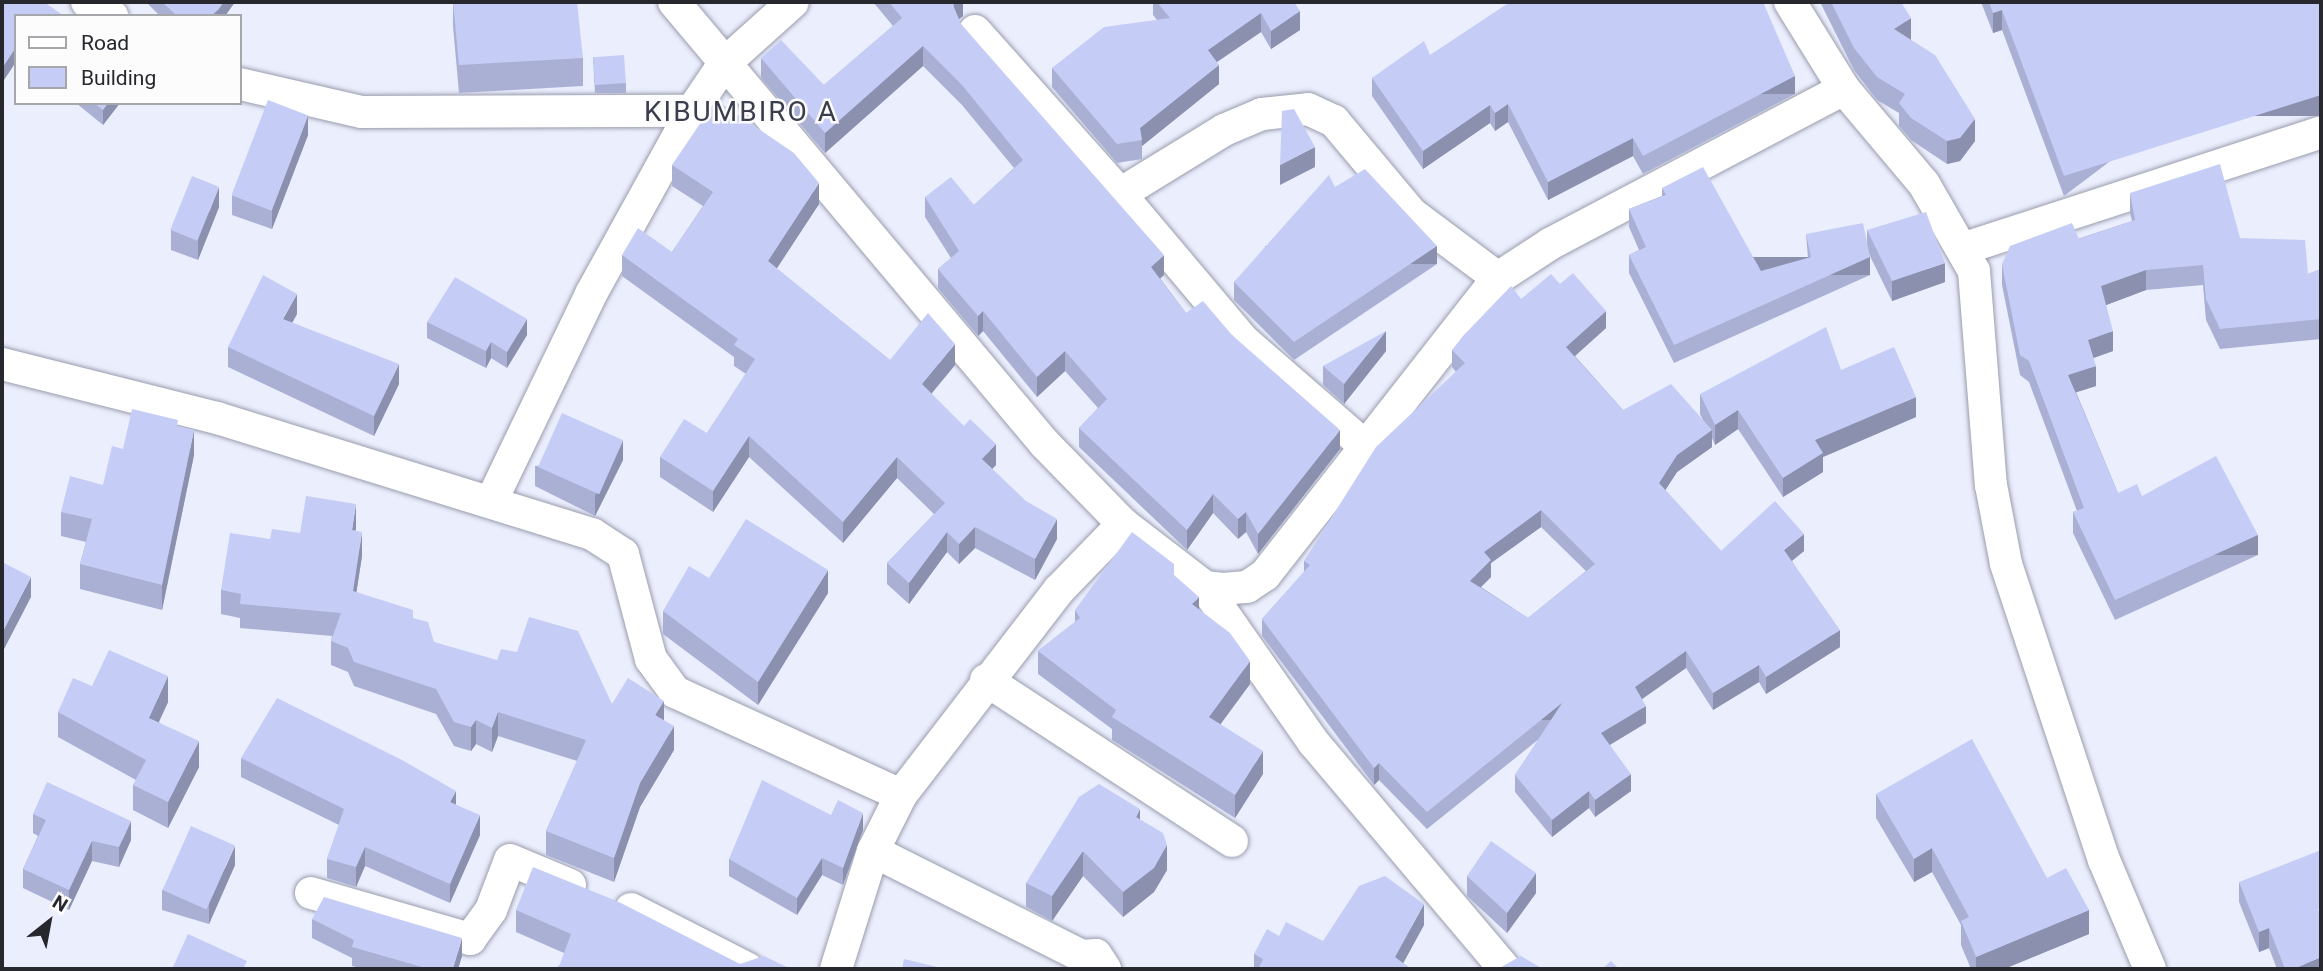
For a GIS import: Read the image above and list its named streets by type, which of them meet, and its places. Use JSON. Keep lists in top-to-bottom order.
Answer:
{
  "districts": ["KIBUMBIRO A"],
  "legend": ["Road", "Building"],
  "north": "top right"
}
